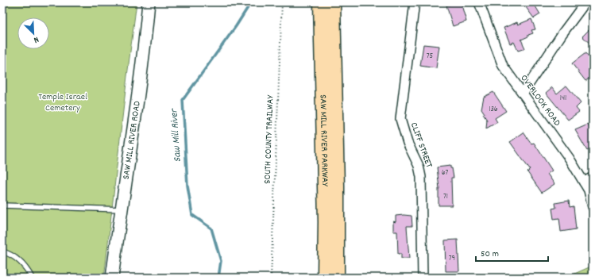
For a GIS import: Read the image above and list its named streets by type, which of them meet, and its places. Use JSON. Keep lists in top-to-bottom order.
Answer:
{
  "streets": {
    "highway": ["SAW MILL RIVER PARKWAY"],
    "main road": ["SAW MILL RIVER ROAD"],
    "street": ["OVERLOOK ROAD", "CLIFF STREET"],
    "path": ["SOUTH COUNTY TRAILWAY"]
  },
  "water": ["Saw Mill River"],
  "parks": ["Temple Israel Cemetery"],
  "house_numbers": [
    "75",
    "141",
    "136",
    "67",
    "71",
    "79"
  ],
  "scale_bar": "50 m",
  "north": "bottom right"
}
